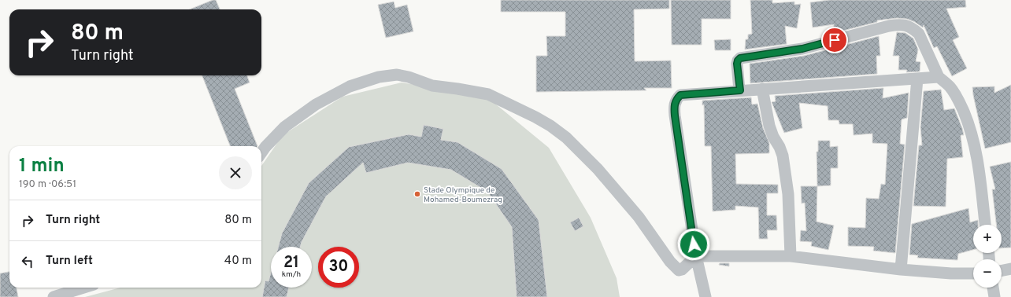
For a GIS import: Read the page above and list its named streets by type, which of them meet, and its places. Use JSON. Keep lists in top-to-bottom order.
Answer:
{
  "places": ["Stade Olympique de Mohamed-Boumezrag"],
  "page": {
    "turn": ["80 m", "Turn right"],
    "heading": ["1 min", "190 m · 06:51"],
    "list": [
      {
        "name": "Turn right",
        "value": "80 m"
      },
      {
        "name": "Turn left",
        "value": "40 m"
      }
    ],
    "map_buttons": ["+", "−"],
    "speed": "21 km/h",
    "limit": "30"
  }
}
